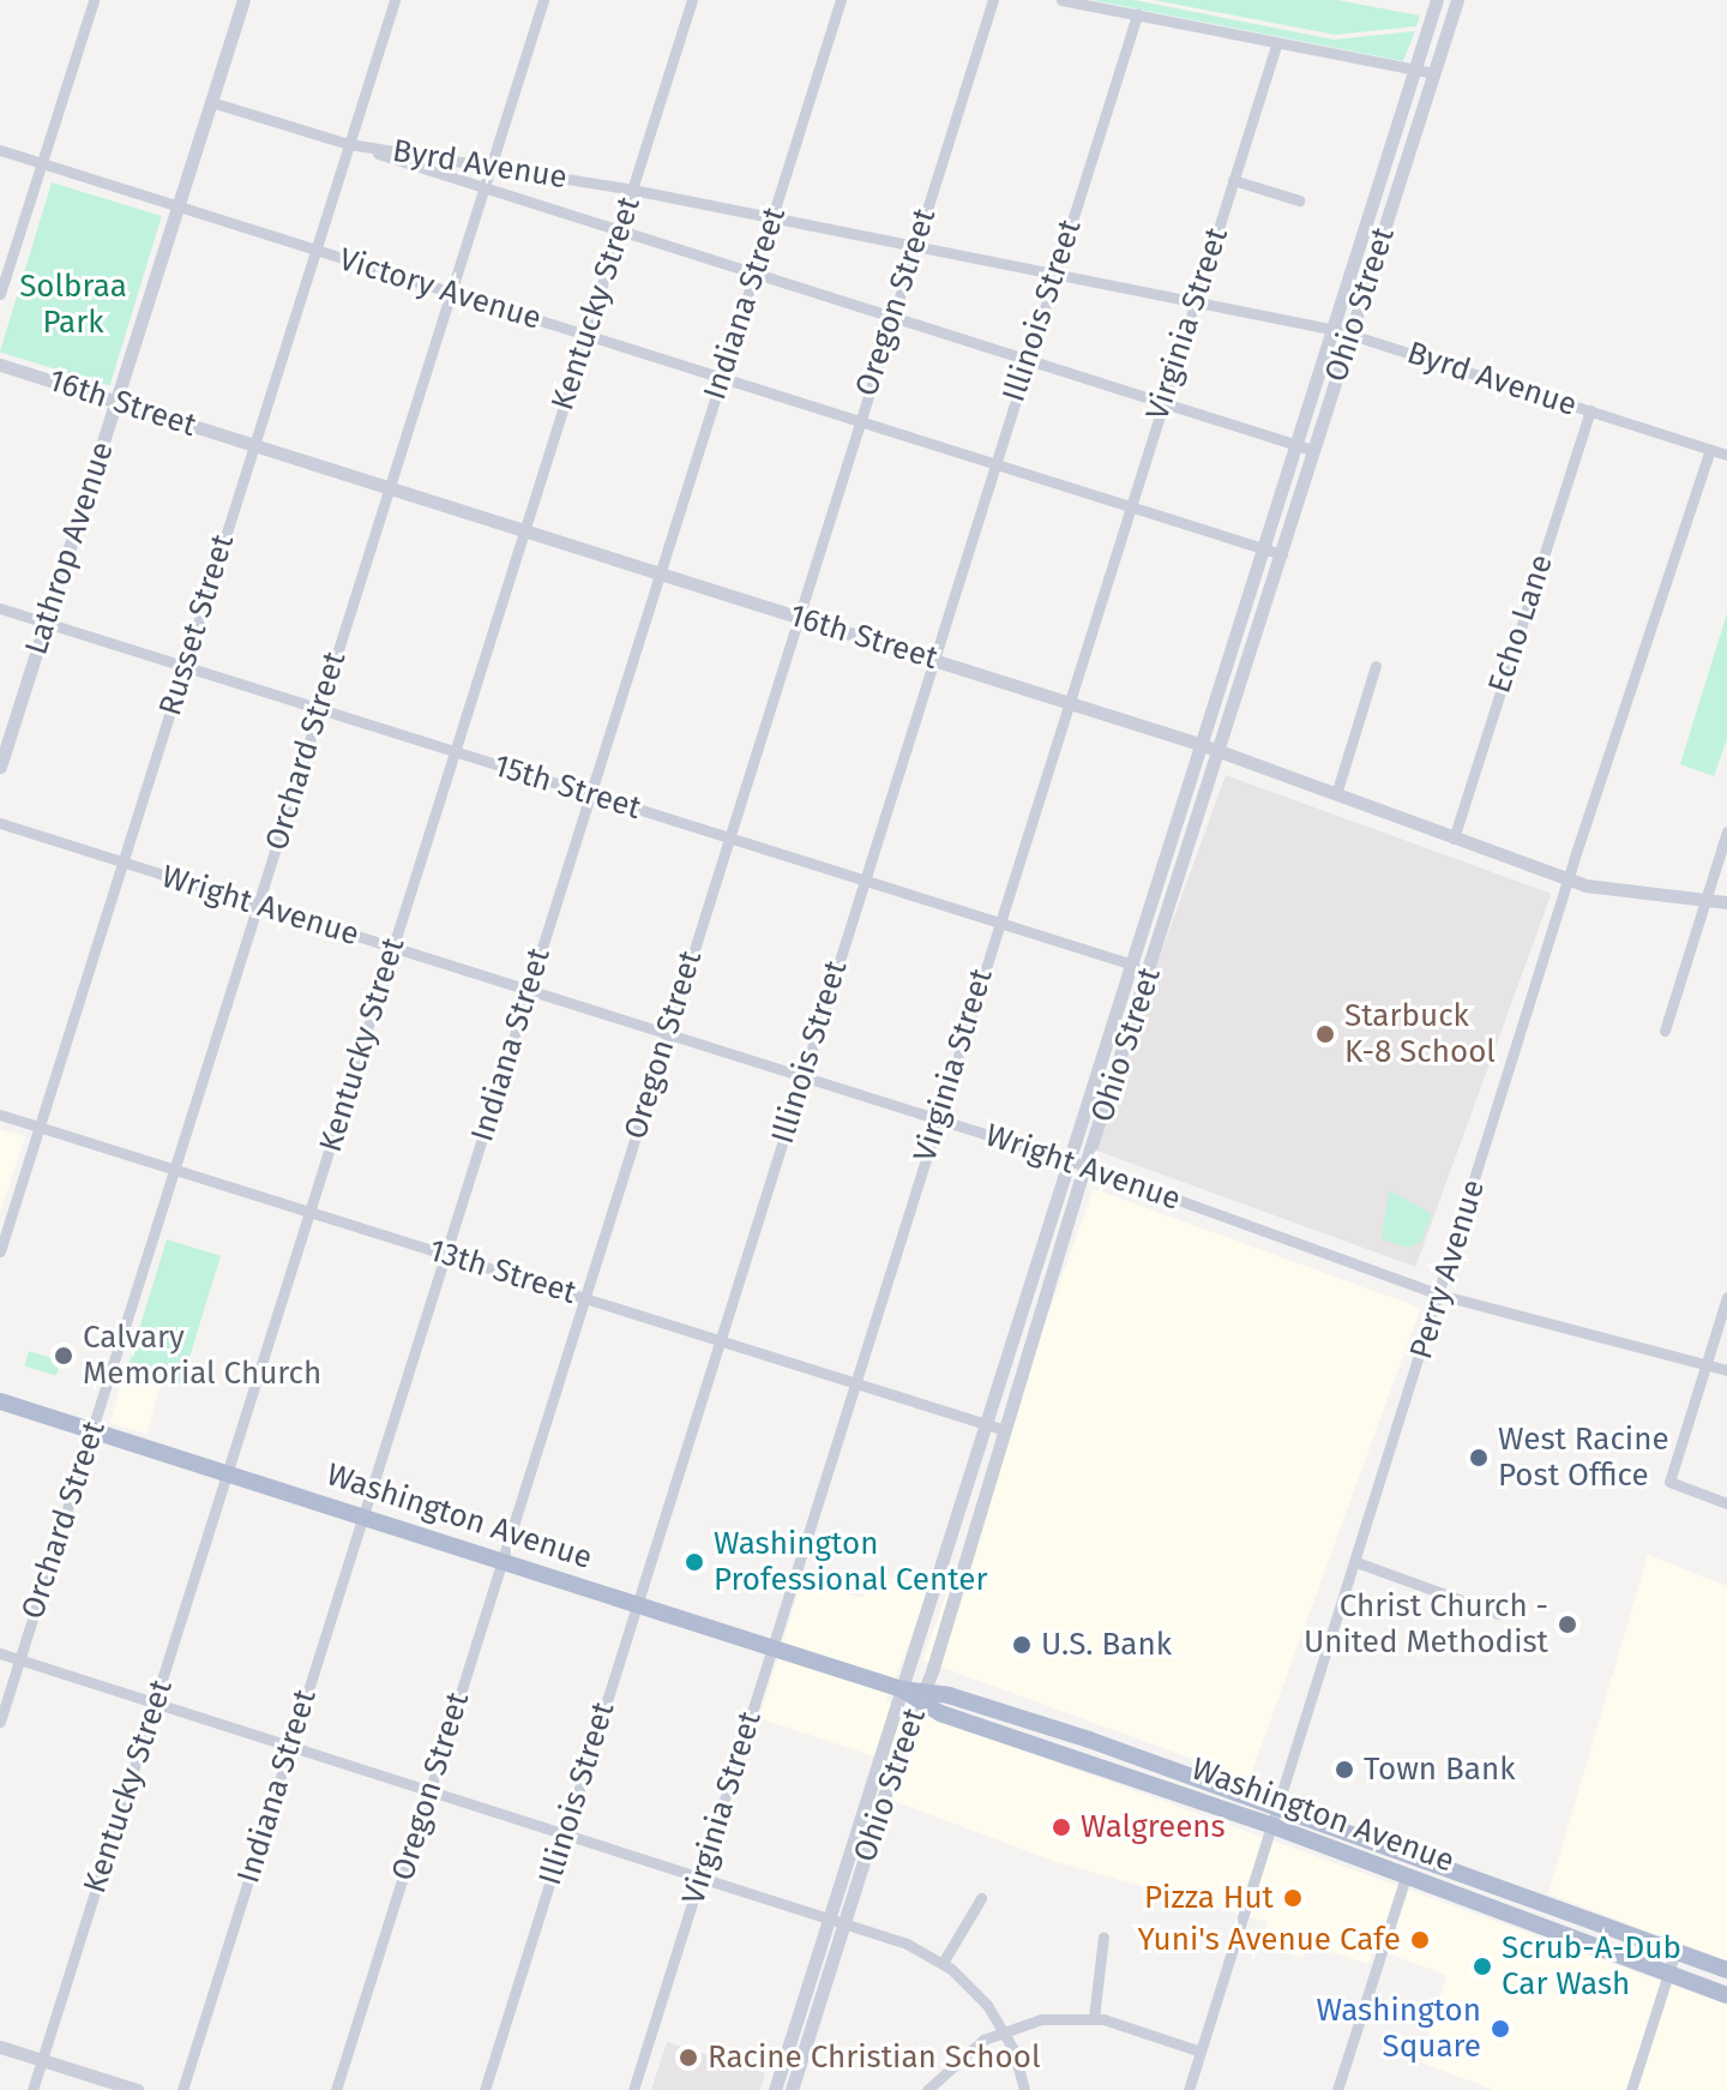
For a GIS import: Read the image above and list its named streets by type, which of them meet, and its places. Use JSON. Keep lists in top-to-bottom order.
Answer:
{
  "streets": {
    "main road": ["Washington Avenue"],
    "street": [
      "Byrd Avenue",
      "Victory Avenue",
      "Oregon Street",
      "Kentucky Street",
      "Indiana Street",
      "Ohio Street",
      "Illinois Street",
      "Virginia Street",
      "16th Street",
      "Lathrop Avenue",
      "Echo Lane",
      "Russet Street",
      "Orchard Street",
      "15th Street",
      "Wright Avenue",
      "Perry Avenue",
      "13th Street"
    ]
  },
  "crossings": [
    ["Byrd Avenue", "Oregon Street"],
    ["Byrd Avenue", "Kentucky Street"],
    ["Byrd Avenue", "Indiana Street"],
    ["Byrd Avenue", "Ohio Street"],
    ["Byrd Avenue", "Illinois Street"],
    ["Byrd Avenue", "Virginia Street"],
    ["Byrd Avenue", "Echo Lane"],
    ["Byrd Avenue", "Russet Street"],
    ["Byrd Avenue", "Orchard Street"],
    ["Byrd Avenue", "Perry Avenue"],
    ["Victory Avenue", "Oregon Street"],
    ["Victory Avenue", "Kentucky Street"],
    ["Victory Avenue", "Indiana Street"],
    ["Victory Avenue", "Ohio Street"],
    ["Victory Avenue", "Illinois Street"],
    ["Victory Avenue", "Virginia Street"],
    ["Victory Avenue", "Lathrop Avenue"],
    ["Victory Avenue", "Russet Street"],
    ["Victory Avenue", "Orchard Street"],
    ["Oregon Street", "16th Street"],
    ["Oregon Street", "15th Street"],
    ["Oregon Street", "Wright Avenue"],
    ["Oregon Street", "13th Street"],
    ["Oregon Street", "Washington Avenue"],
    ["Kentucky Street", "16th Street"],
    ["Kentucky Street", "15th Street"],
    ["Kentucky Street", "Wright Avenue"],
    ["Kentucky Street", "13th Street"],
    ["Kentucky Street", "Washington Avenue"],
    ["Indiana Street", "16th Street"],
    ["Indiana Street", "15th Street"],
    ["Indiana Street", "Wright Avenue"],
    ["Indiana Street", "13th Street"],
    ["Indiana Street", "Washington Avenue"],
    ["Ohio Street", "16th Street"],
    ["Ohio Street", "15th Street"],
    ["Ohio Street", "Wright Avenue"],
    ["Ohio Street", "13th Street"],
    ["Ohio Street", "Washington Avenue"],
    ["Illinois Street", "16th Street"],
    ["Illinois Street", "15th Street"],
    ["Illinois Street", "Wright Avenue"],
    ["Illinois Street", "13th Street"],
    ["Illinois Street", "Washington Avenue"],
    ["Virginia Street", "16th Street"],
    ["Virginia Street", "15th Street"],
    ["Virginia Street", "Wright Avenue"],
    ["Virginia Street", "13th Street"],
    ["Virginia Street", "Washington Avenue"],
    ["16th Street", "Lathrop Avenue"],
    ["16th Street", "Echo Lane"],
    ["16th Street", "Russet Street"],
    ["16th Street", "Orchard Street"],
    ["16th Street", "Perry Avenue"],
    ["Lathrop Avenue", "15th Street"],
    ["Russet Street", "15th Street"],
    ["Russet Street", "Wright Avenue"],
    ["Russet Street", "13th Street"],
    ["Orchard Street", "15th Street"],
    ["Orchard Street", "Wright Avenue"],
    ["Orchard Street", "13th Street"],
    ["Orchard Street", "Washington Avenue"],
    ["Wright Avenue", "Perry Avenue"],
    ["Perry Avenue", "Washington Avenue"]
  ],
  "parks": ["Solbraa Park"],
  "places": [
    "Starbuck K-8 School",
    "Calvary Memorial Church",
    "West Racine Post Office",
    "Washington Professional Center",
    "Christ Church - United Methodist",
    "U.S. Bank",
    "Town Bank",
    "Walgreens",
    "Pizza Hut",
    "Yuni's Avenue Cafe",
    "Scrub-A-Dub Car Wash",
    "Washington Square",
    "Racine Christian School"
  ]
}
